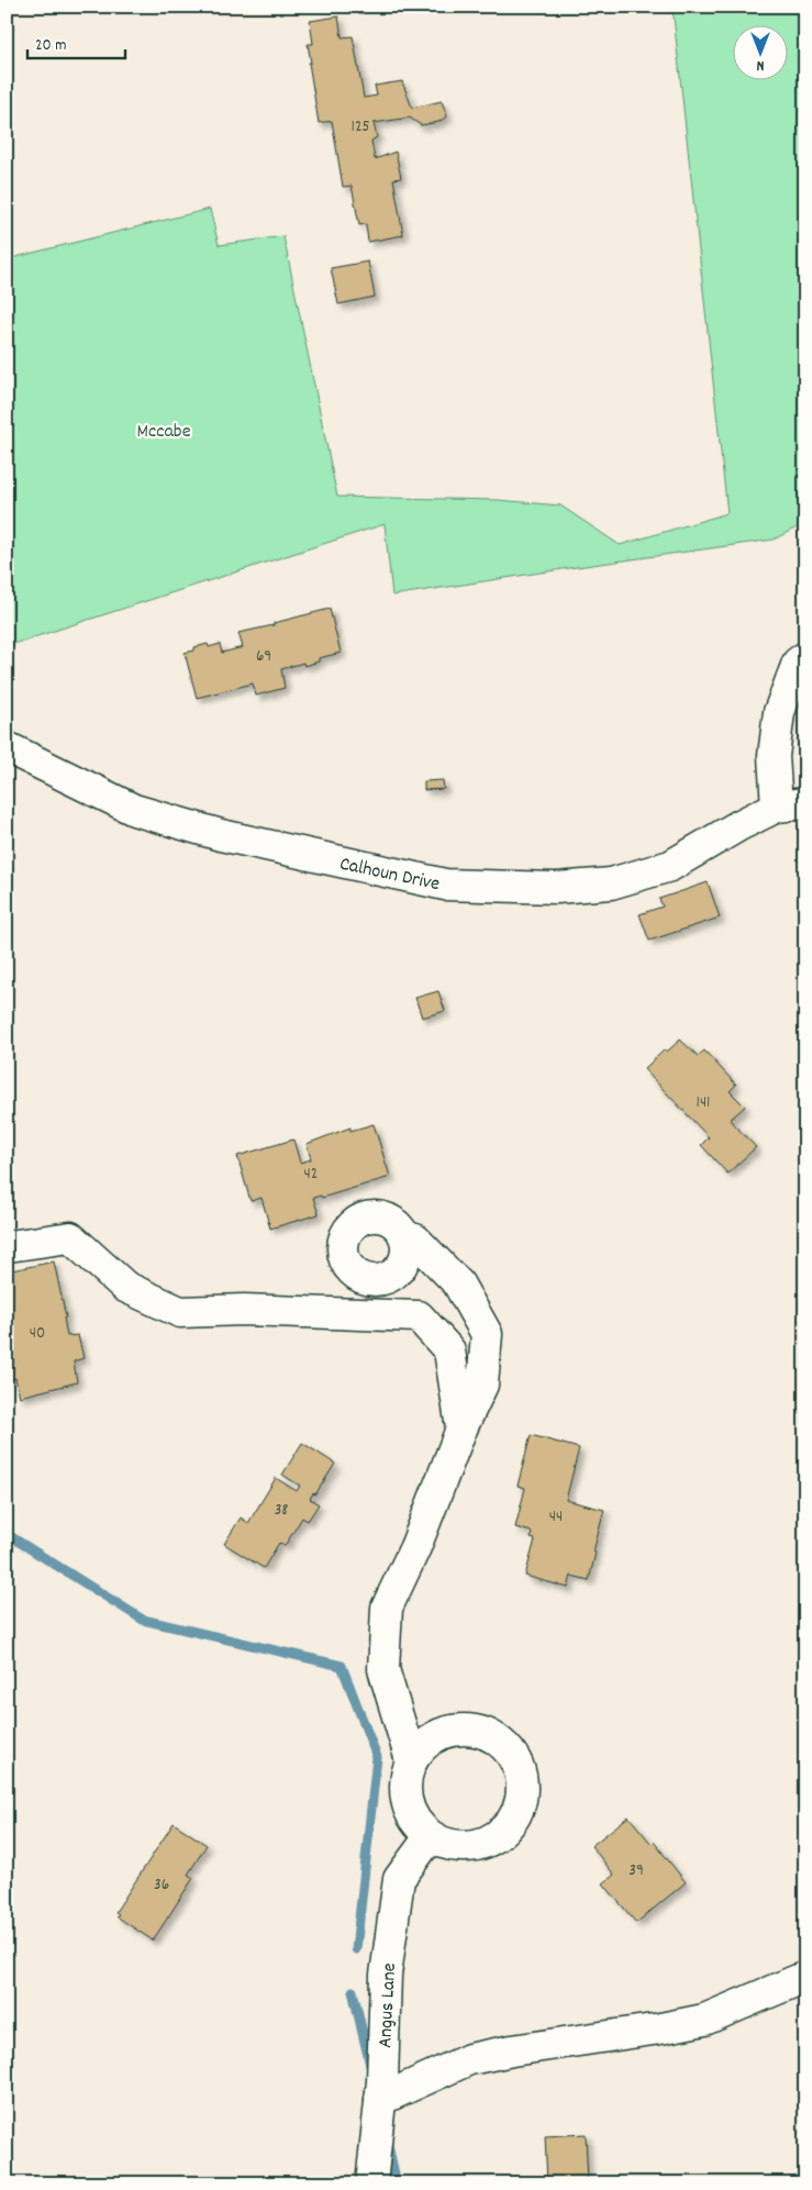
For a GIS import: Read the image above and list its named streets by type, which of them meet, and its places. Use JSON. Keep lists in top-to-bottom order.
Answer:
{
  "streets": {
    "street": ["Calhoun Drive", "Angus Lane"]
  },
  "parks": ["Mccabe"],
  "house_numbers": [
    "125",
    "69",
    "141",
    "42",
    "40",
    "38",
    "44",
    "39",
    "36"
  ],
  "scale_bar": "20 m",
  "north": "bottom"
}
